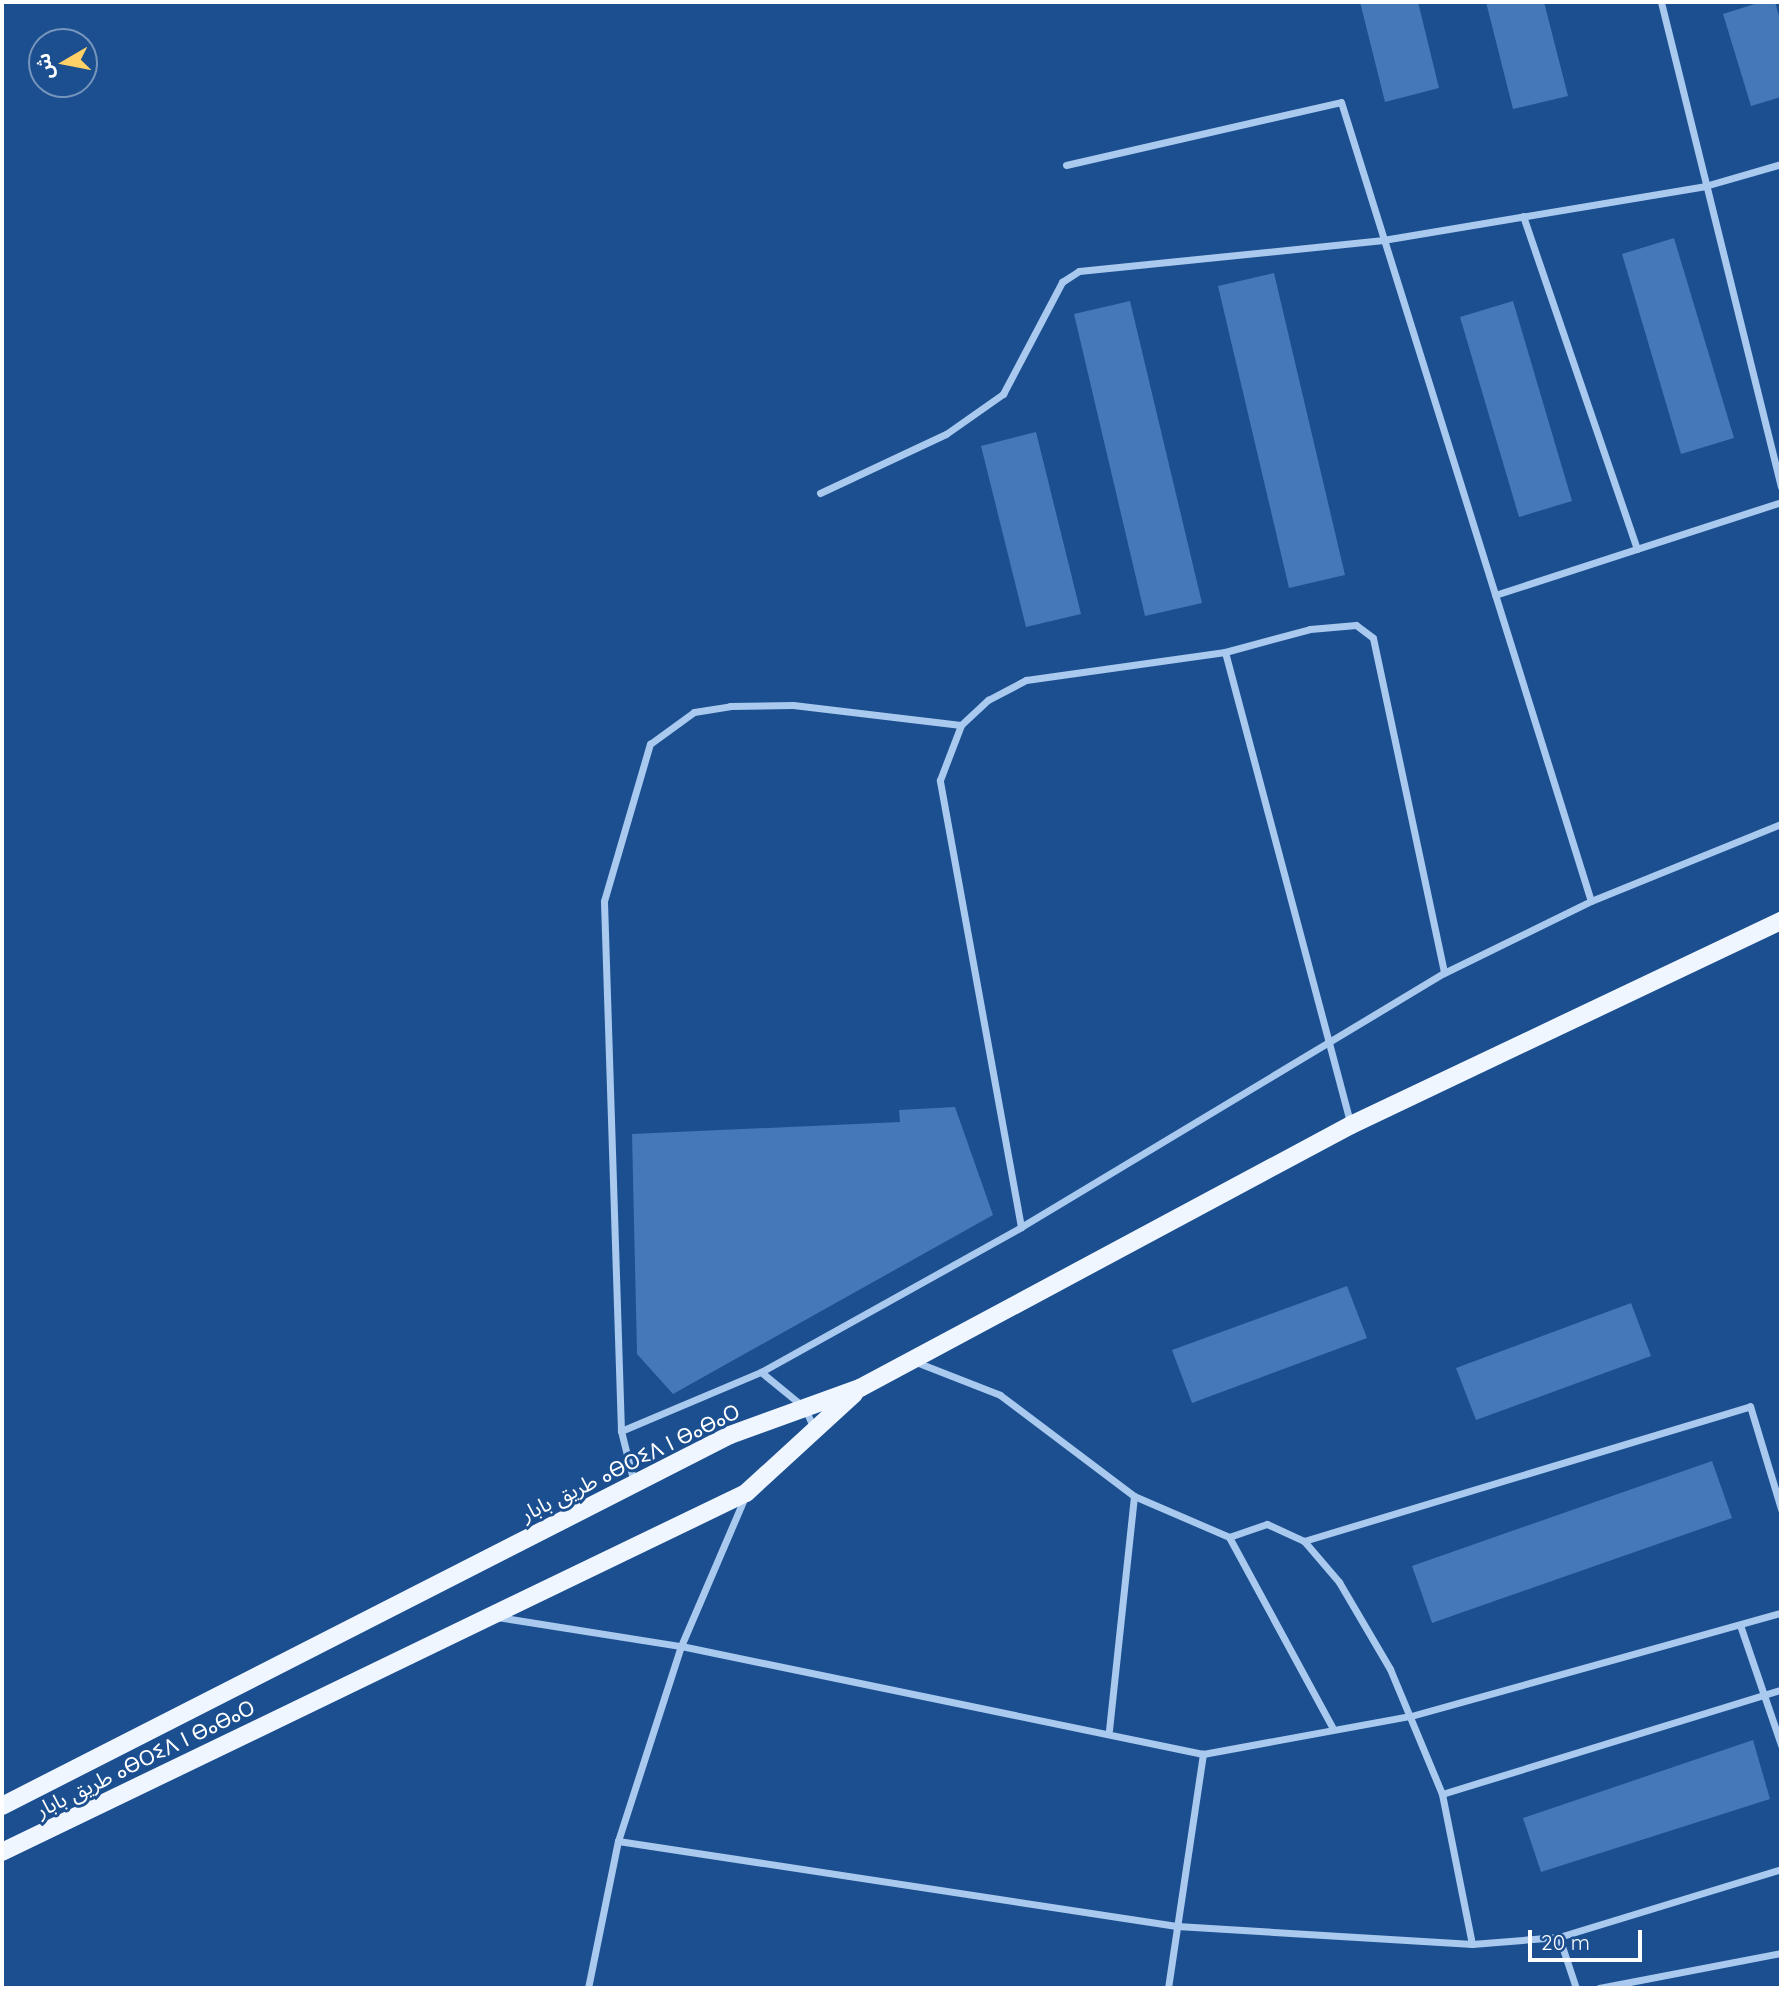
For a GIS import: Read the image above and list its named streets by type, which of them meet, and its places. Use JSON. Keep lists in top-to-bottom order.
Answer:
{
  "streets": {
    "main road": ["طريق بابار ⴰⴱⵔⵉⴷ ⵏ ⴱⴰⴱⴰⵔ"]
  },
  "scale_bar": "20 m",
  "north": "left"
}
